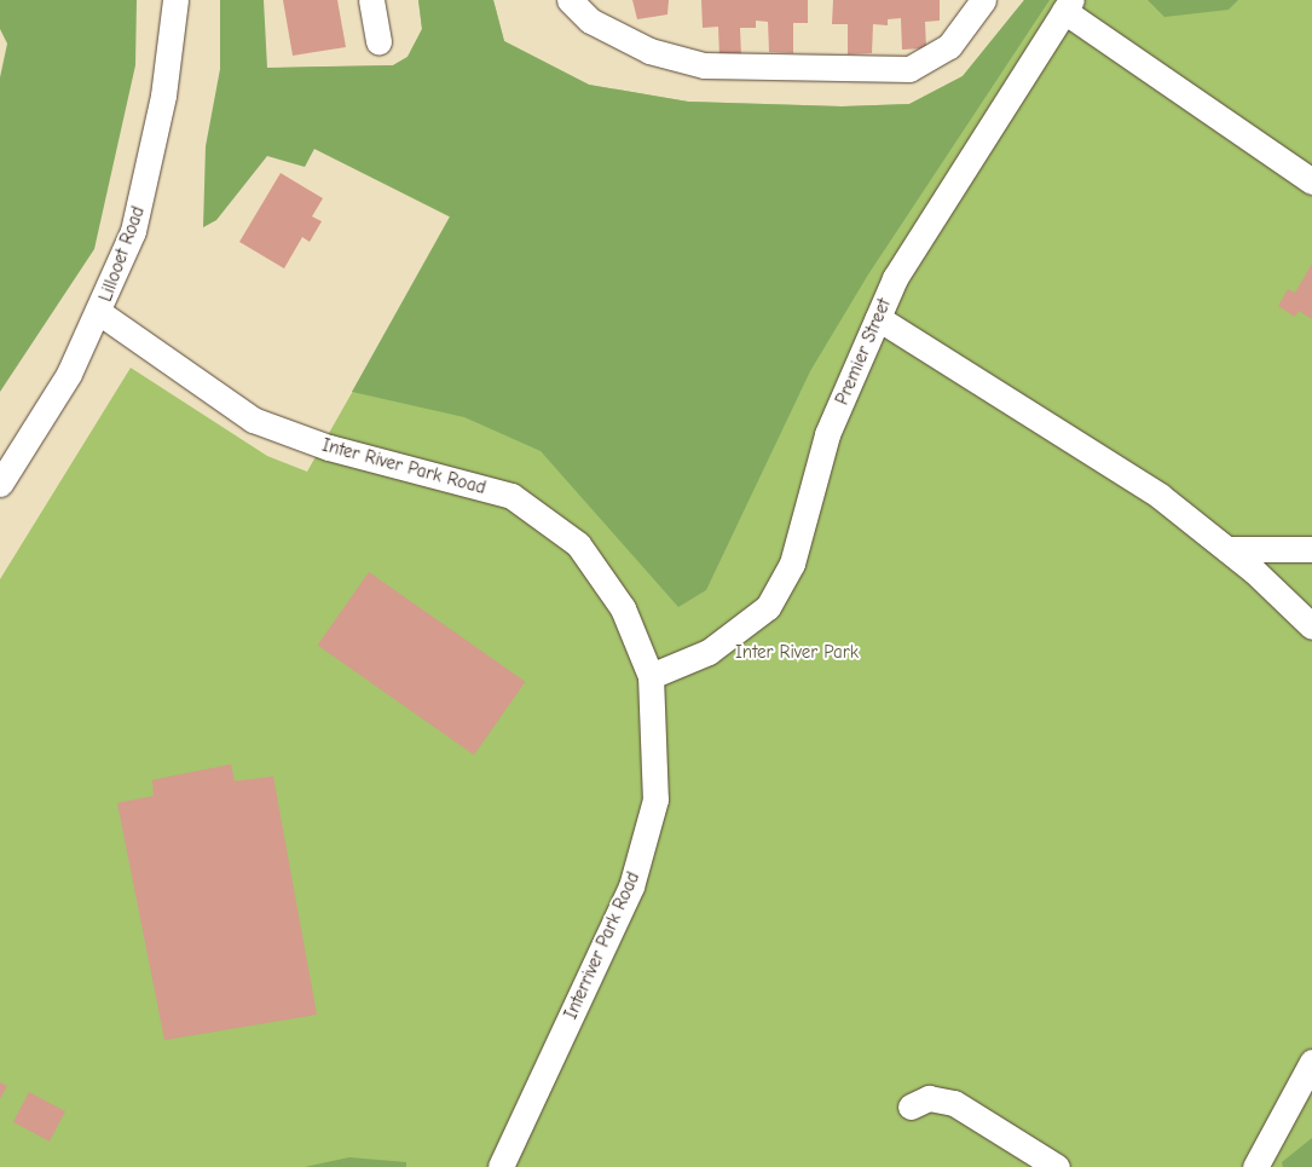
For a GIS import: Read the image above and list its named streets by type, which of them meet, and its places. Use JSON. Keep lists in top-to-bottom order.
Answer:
{
  "streets": {
    "street": [
      "Lillooet Road",
      "Premier Street",
      "Inter River Park Road",
      "Interriver Park Road"
    ]
  },
  "crossings": [
    ["Lillooet Road", "Inter River Park Road"],
    ["Premier Street", "Inter River Park Road"],
    ["Premier Street", "Interriver Park Road"],
    ["Inter River Park Road", "Interriver Park Road"]
  ],
  "parks": ["Inter River Park"]
}
